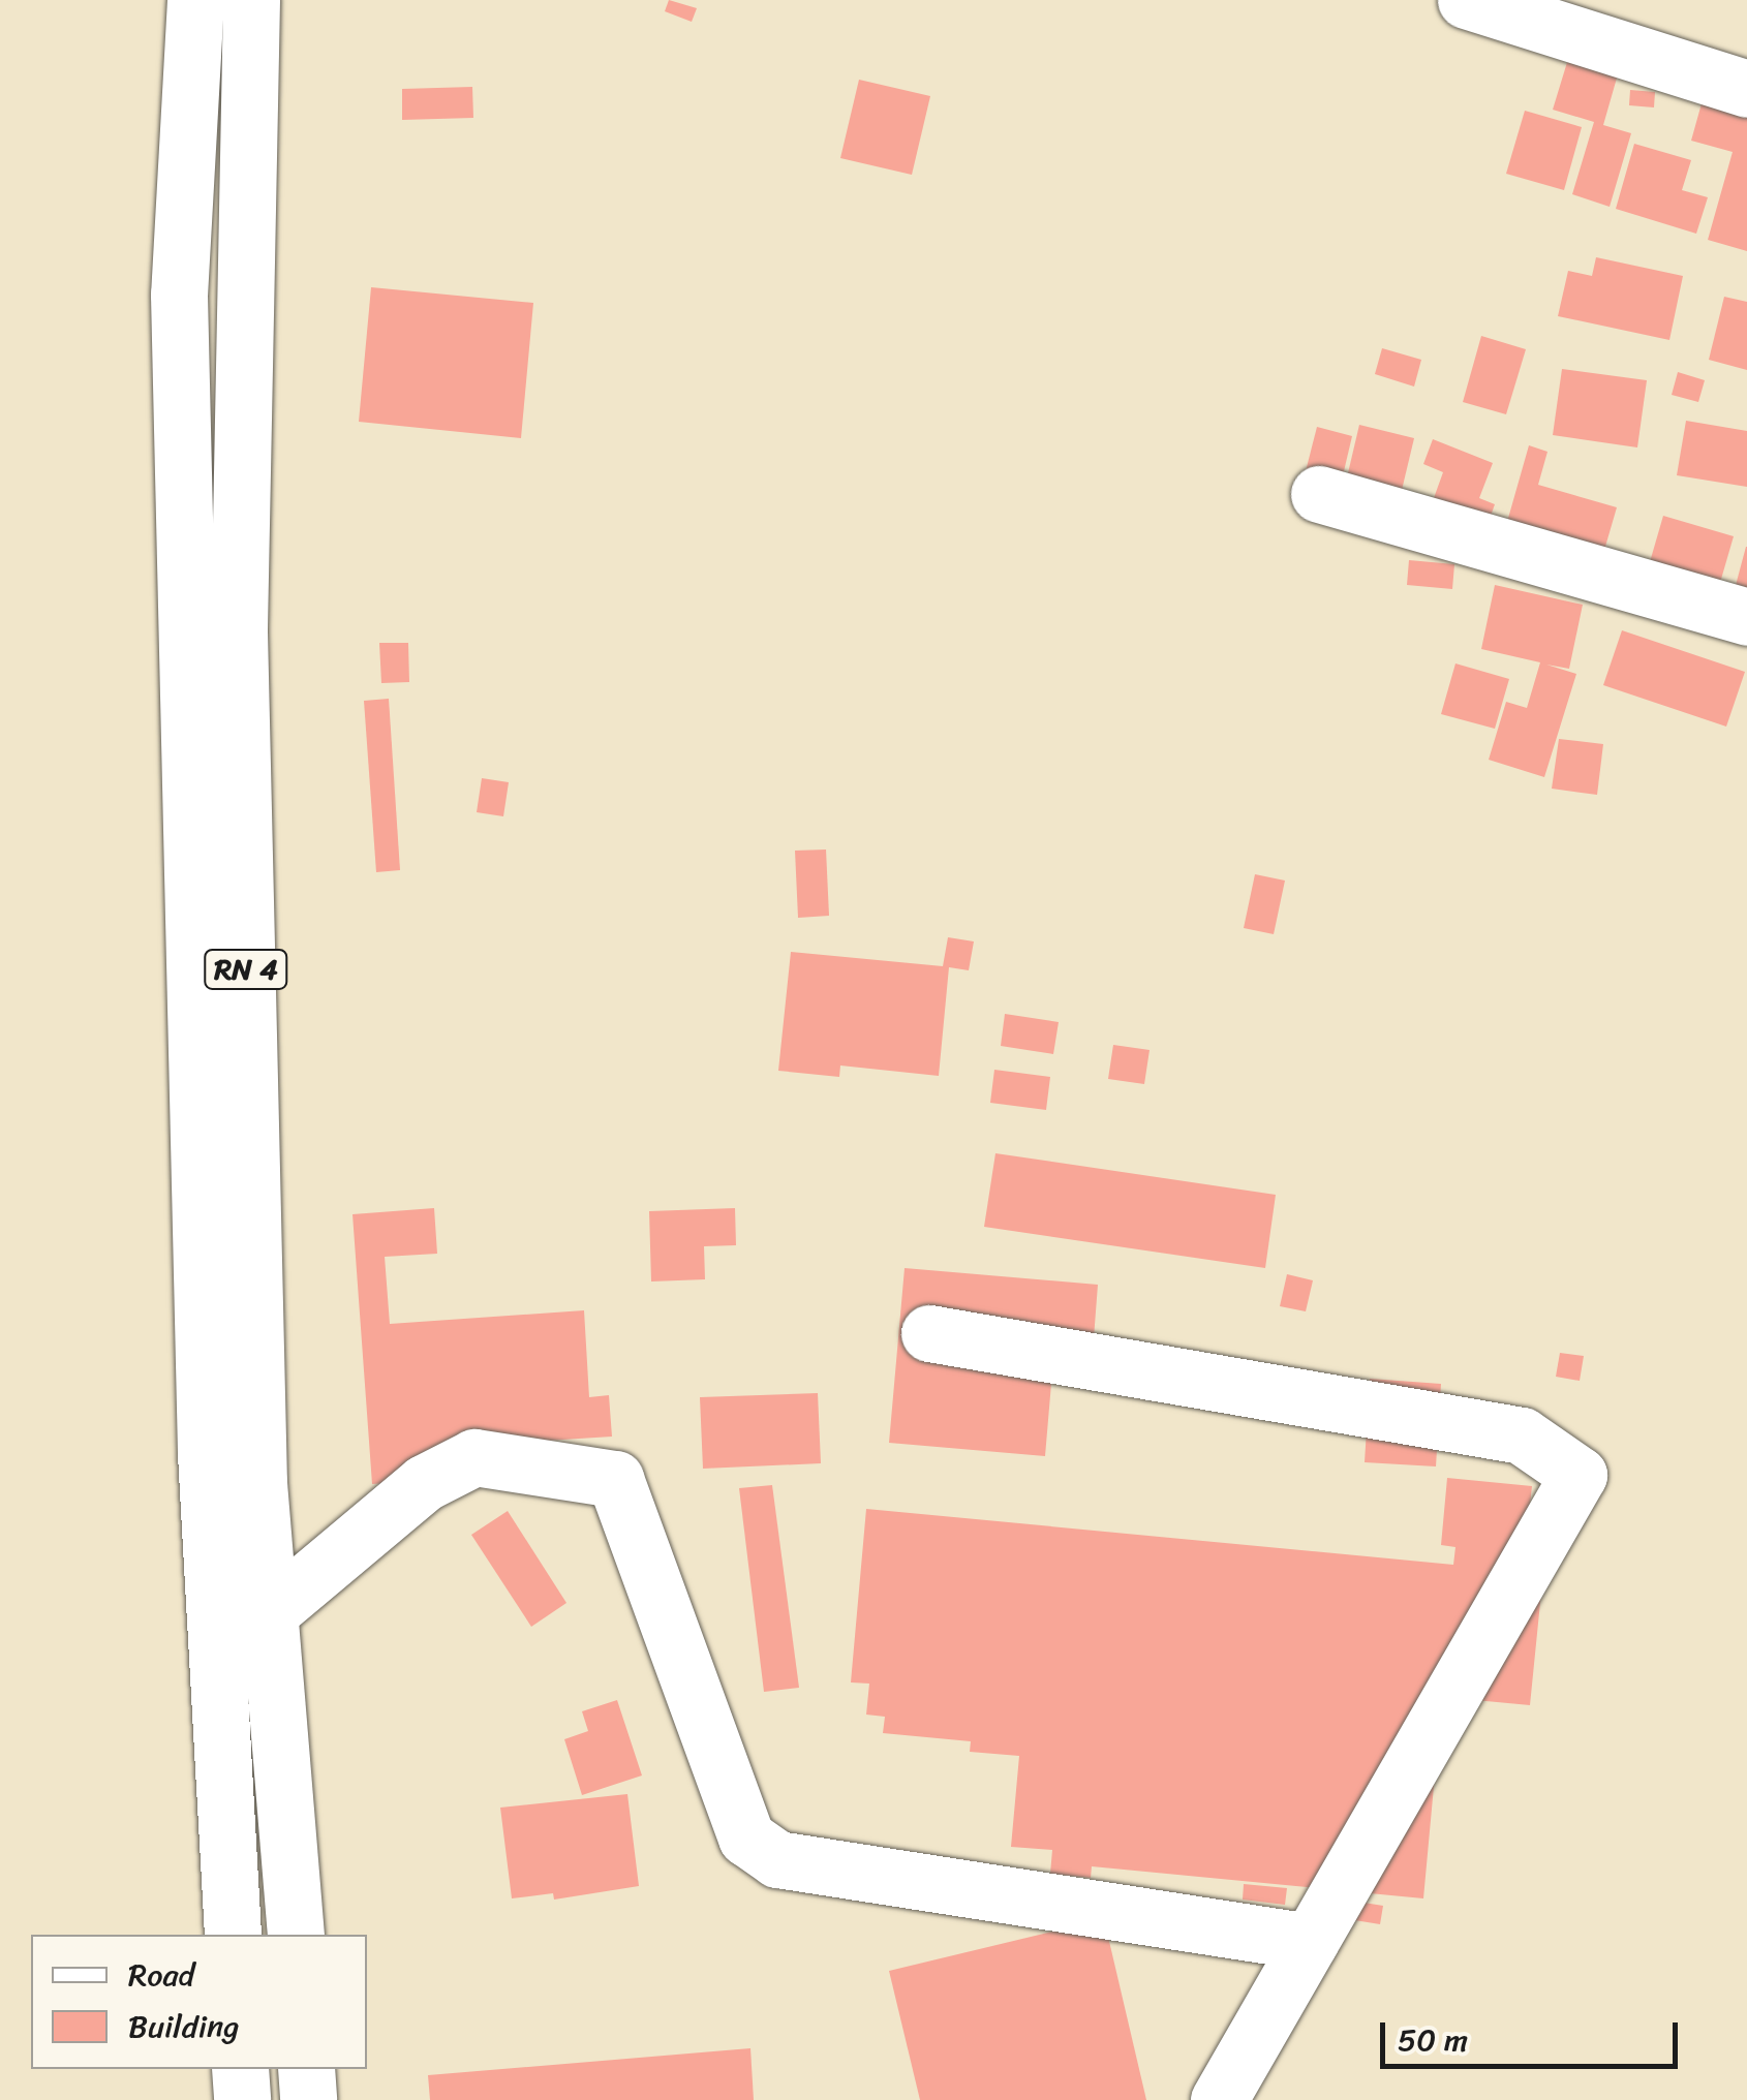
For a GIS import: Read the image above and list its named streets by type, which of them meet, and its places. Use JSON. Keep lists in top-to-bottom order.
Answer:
{
  "streets": {
    "main road": ["RN 4"]
  },
  "legend": ["Road", "Building"],
  "scale_bar": "50 m"
}
